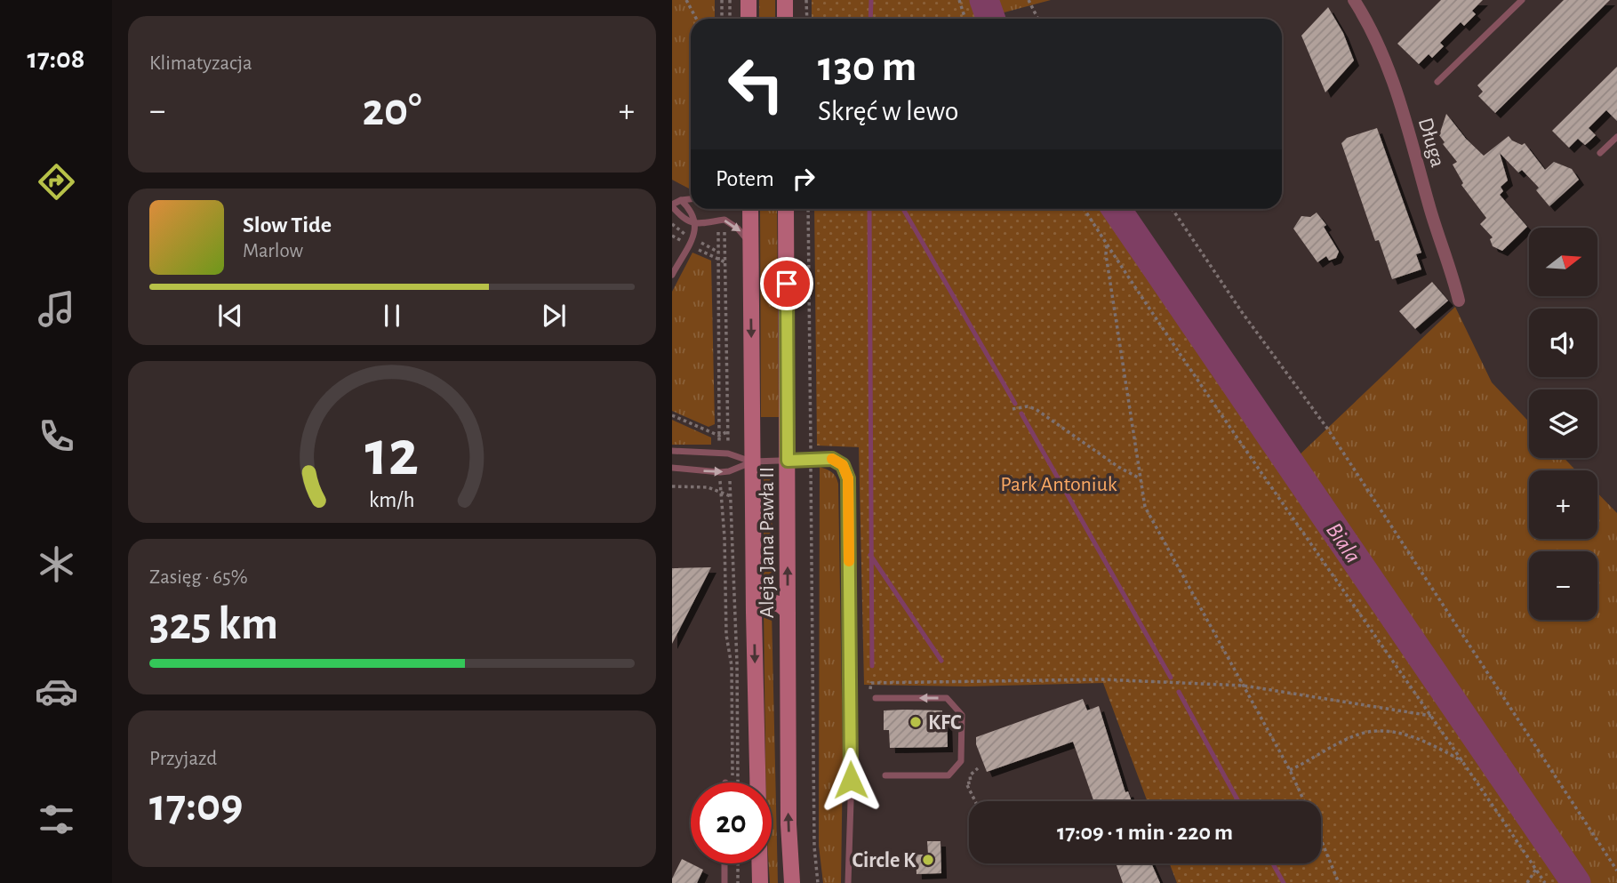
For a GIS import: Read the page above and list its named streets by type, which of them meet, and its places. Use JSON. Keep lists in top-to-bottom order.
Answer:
{
  "streets": {
    "main road": ["Aleja Jana Pawła II"],
    "street": ["Długa"]
  },
  "water": ["Biala"],
  "parks": ["Park Antoniuk"],
  "places": ["KFC", "Circle K"],
  "north": "right",
  "page": {
    "tabs": "17:08",
    "tile": [
      "Klimatyzacja",
      ["Zasięg · 65%", "325 km"],
      ["Przyjazd", "17:09"]
    ],
    "turn": ["130 m", "Skręć w lewo"],
    "heat": ["−", "20°", "+"],
    "then": "Potem",
    "song": ["Slow Tide", "Marlow"],
    "map_buttons": ["+", "−"],
    "limit": "20",
    "trip": "17:09 · 1 min · 220 m",
    "gauge": ["12", "km/h"]
  }
}
